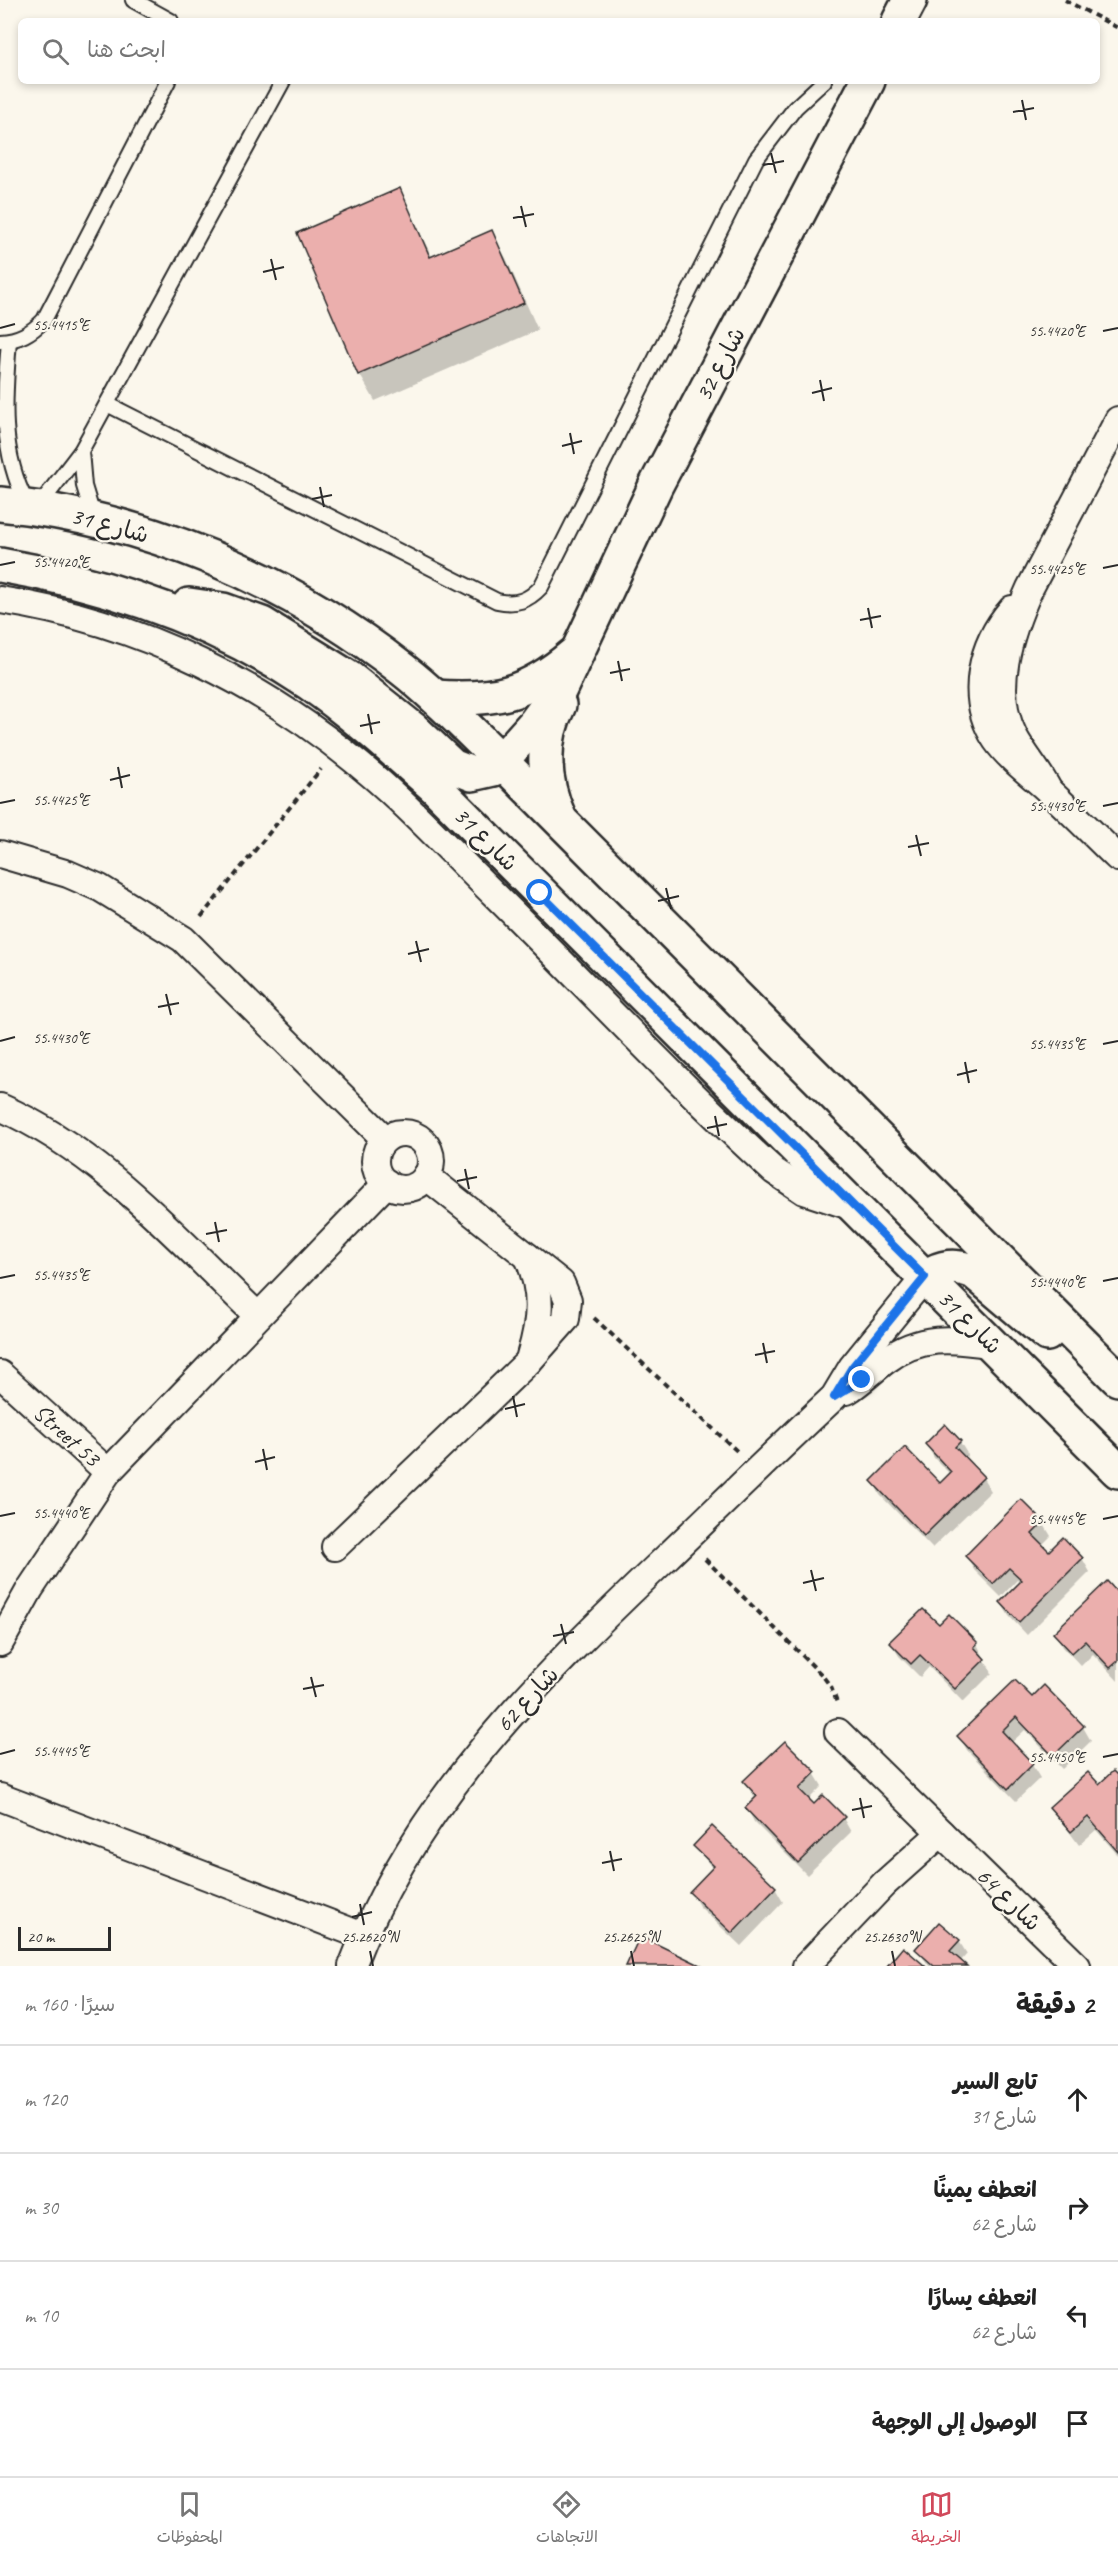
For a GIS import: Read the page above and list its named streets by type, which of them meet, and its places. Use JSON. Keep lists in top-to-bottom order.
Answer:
{
  "streets": {
    "street": [
      "شارع 32",
      "شارع 31",
      "Street 53",
      "شارع 62",
      "شارع 64"
    ]
  },
  "crossings": [
    ["شارع 32", "شارع 31"],
    ["شارع 31", "شارع 62"]
  ],
  "scale_bar": "20 m",
  "page": {
    "search": "ابحث هنا",
    "scale": "20 m",
    "heading": ["2 دقيقة", "سيرًا · 160 m"],
    "list": [
      ["تابع السير", "شارع 31", "120 m"],
      ["انعطف يمينًا", "شارع 62", "30 m"],
      ["انعطف يسارًا", "شارع 62", "10 m"],
      "الوصول إلى الوجهة"
    ],
    "nav": ["الخريطة", "الاتجاهات", "المحفوظات"]
  },
  "coordinates": [
    "55.4415°E",
    "55.4420°E",
    "55.4425°E",
    "55.4430°E",
    "55.4435°E",
    "55.4440°E",
    "55.4445°E",
    "55.4450°E",
    "25.2620°N",
    "25.2625°N",
    "25.2630°N"
  ]
}
